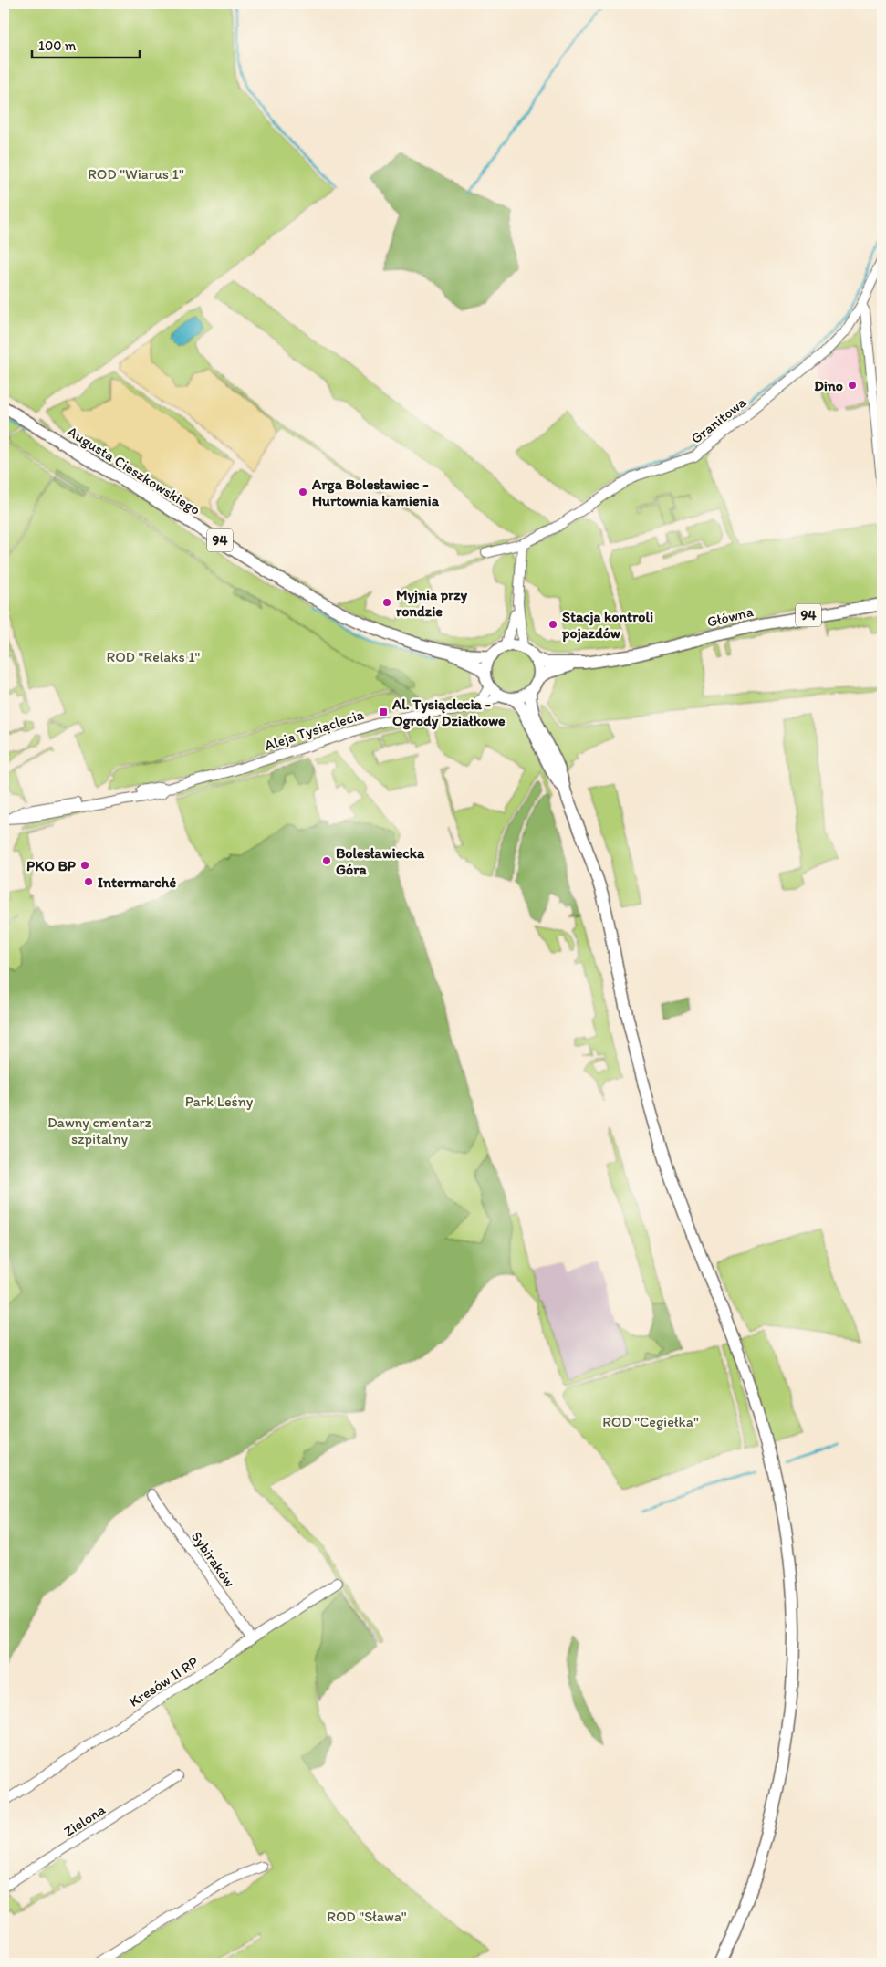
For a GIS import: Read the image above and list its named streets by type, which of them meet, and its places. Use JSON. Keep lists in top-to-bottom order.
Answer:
{
  "streets": {
    "main road": ["Augusta Cieszkowskiego", "94", "Główna"],
    "street": [
      "Granitowa",
      "Aleja Tysiąclecia",
      "Sybiraków",
      "Kresów II RP",
      "Zielona"
    ]
  },
  "crossings": [
    ["Augusta Cieszkowskiego", "94"],
    ["Augusta Cieszkowskiego", "Główna"],
    ["Augusta Cieszkowskiego", "Aleja Tysiąclecia"],
    ["94", "Główna"],
    ["94", "Aleja Tysiąclecia"],
    ["Główna", "Aleja Tysiąclecia"],
    ["Sybiraków", "Kresów II RP"]
  ],
  "parks": [
    "ROD \"Wiarus 1\"",
    "ROD \"Relaks 1\"",
    "Park Leśny",
    "Dawny cmentarz szpitalny",
    "ROD \"Cegiełka\"",
    "ROD \"Sława\""
  ],
  "places": {
    "other": [
      "Dino",
      "Arga Bolesławiec - Hurtownia kamienia",
      "Myjnia przy rondzie",
      "Stacja kontroli pojazdów",
      "Bolesławiecka Góra",
      "PKO BP",
      "Intermarché"
    ],
    "transit": ["Al. Tysiąclecia - Ogrody Działkowe"]
  },
  "scale_bar": "100 m"
}
